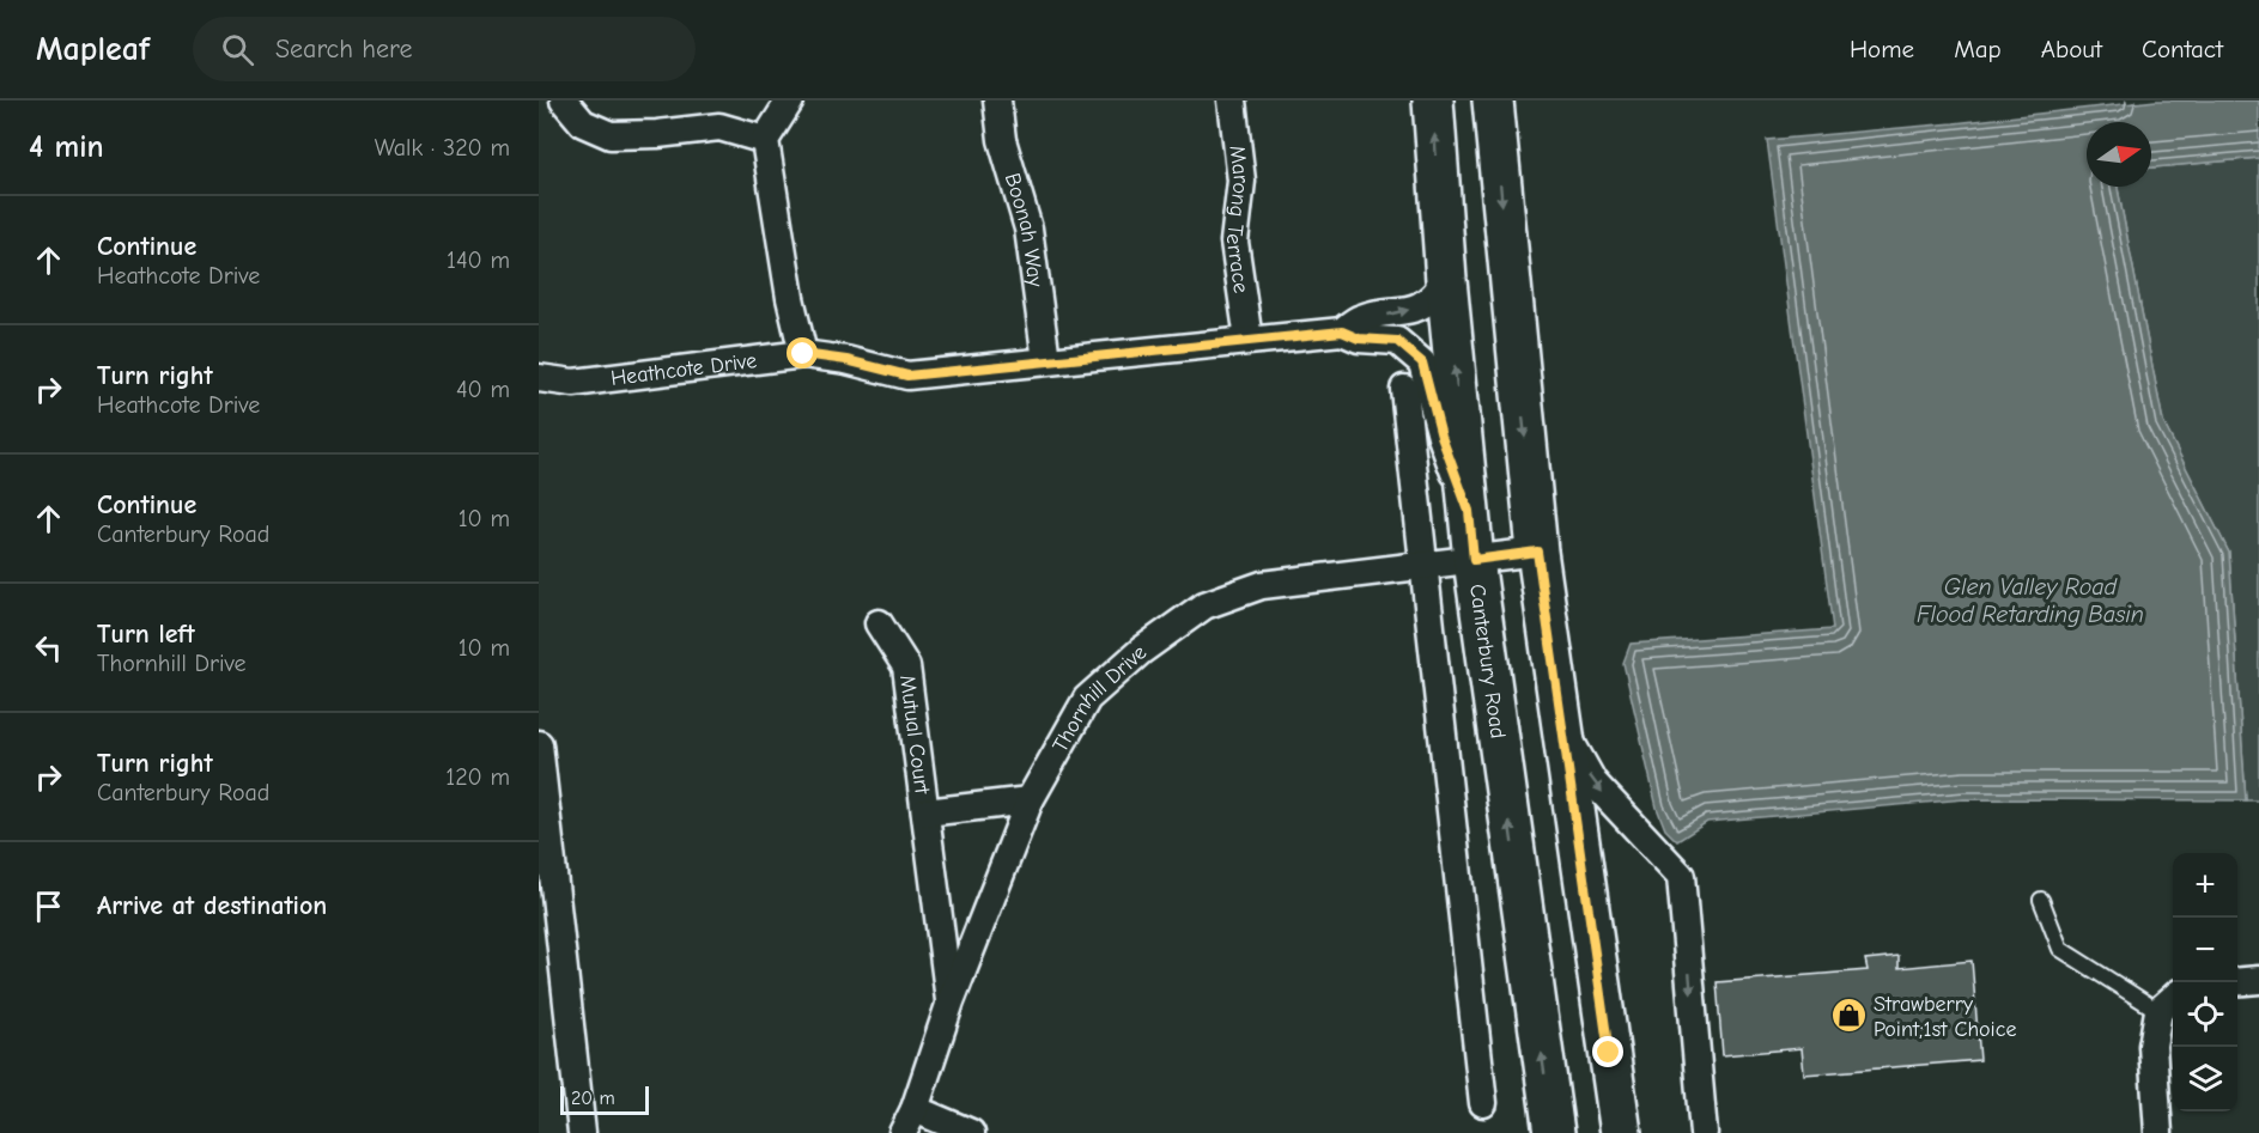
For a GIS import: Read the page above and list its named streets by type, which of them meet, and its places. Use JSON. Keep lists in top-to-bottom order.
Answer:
{
  "streets": {
    "main road": ["Canterbury Road"],
    "street": [
      "Marong Terrace",
      "Boonah Way",
      "Heathcote Drive",
      "Thornhill Drive",
      "Mutual Court"
    ]
  },
  "crossings": [
    ["Marong Terrace", "Heathcote Drive"],
    ["Boonah Way", "Heathcote Drive"],
    ["Heathcote Drive", "Canterbury Road"],
    ["Canterbury Road", "Thornhill Drive"],
    ["Thornhill Drive", "Mutual Court"]
  ],
  "water": ["Glen Valley Road Flood Retarding Basin"],
  "places": {
    "shop": ["Strawberry Point;1st Choice"]
  },
  "scale_bar": "20 m",
  "north": "right",
  "page": {
    "header": "Mapleaf",
    "search": "Search here",
    "nav": [
      "Home",
      "Map",
      "About",
      "Contact"
    ],
    "heading": ["4 min", "Walk · 320 m"],
    "list": [
      ["Continue", "Heathcote Drive", "140 m"],
      ["Turn right", "Heathcote Drive", "40 m"],
      ["Continue", "Canterbury Road", "10 m"],
      ["Turn left", "Thornhill Drive", "10 m"],
      ["Turn right", "Canterbury Road", "120 m"],
      "Arrive at destination"
    ],
    "map_buttons": ["+", "−"],
    "scale": "20 m"
  }
}
